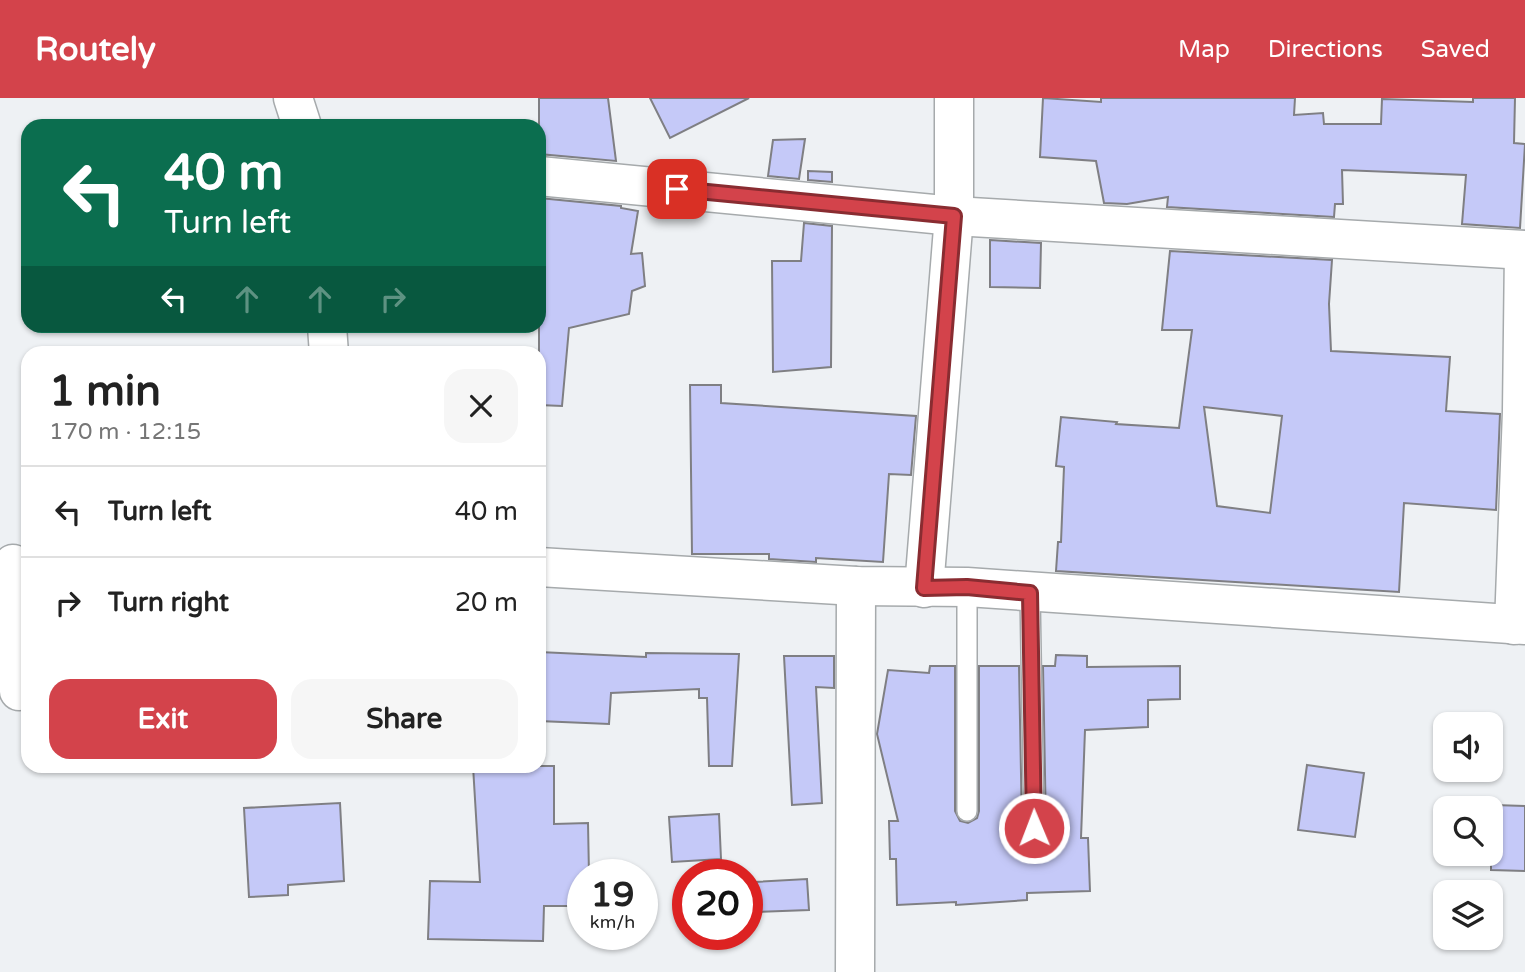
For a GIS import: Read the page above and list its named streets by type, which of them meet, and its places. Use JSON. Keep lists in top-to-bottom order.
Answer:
{
  "page": {
    "header": "Routely",
    "nav": ["Map", "Directions", "Saved"],
    "turn": ["40 m", "Turn left"],
    "heading": ["1 min", "170 m · 12:15"],
    "list": [
      {
        "name": "Turn left",
        "value": "40 m"
      },
      {
        "name": "Turn right",
        "value": "20 m"
      }
    ],
    "buttons": ["Exit", "Share"],
    "speed": "19 km/h",
    "limit": "20"
  }
}
